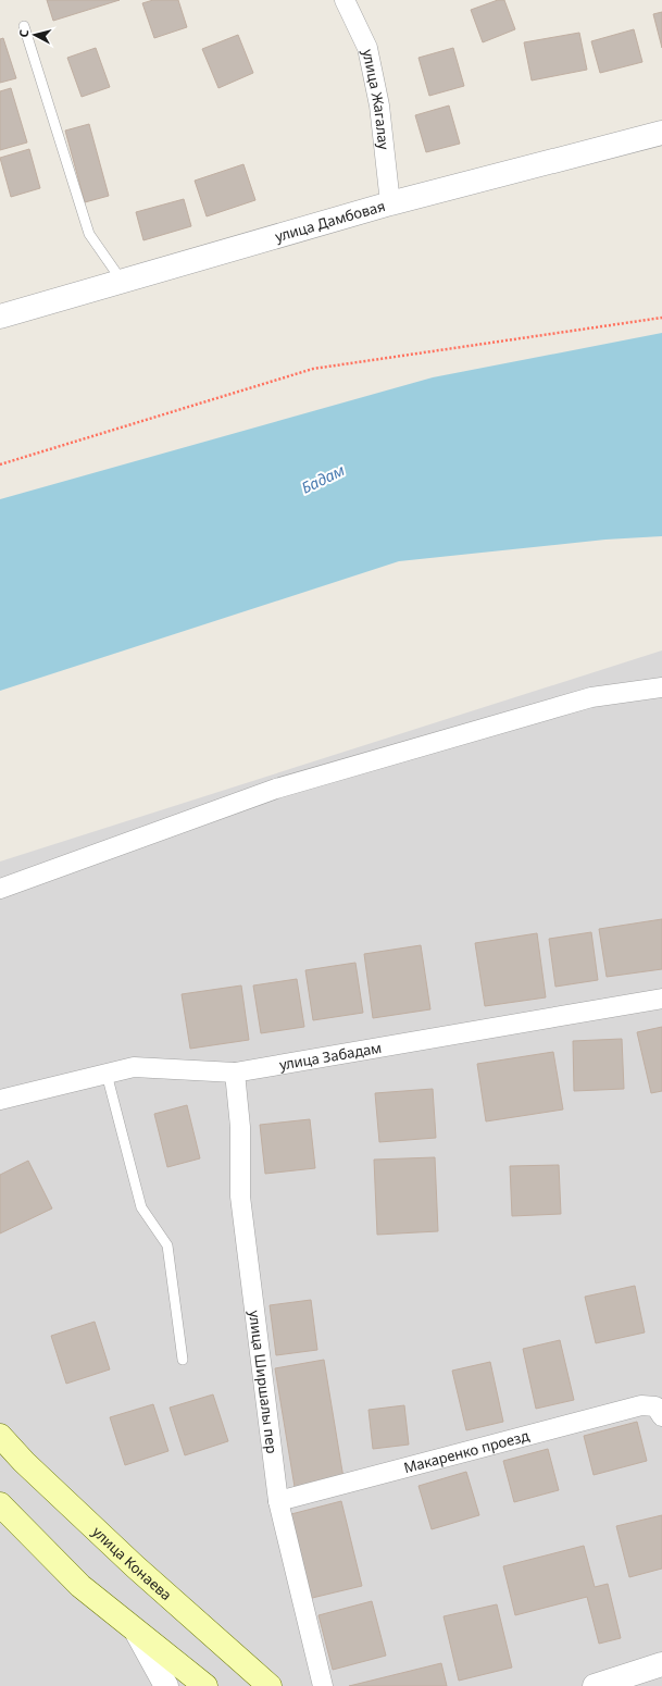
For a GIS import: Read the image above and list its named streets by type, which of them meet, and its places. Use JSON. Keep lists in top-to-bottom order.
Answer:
{
  "streets": {
    "main road": ["улица Конаева"],
    "street": [
      "улица Жагалау",
      "улица Дамбовая",
      "улица Забадам",
      "улица Ширшалы пер",
      "Макаренко проезд"
    ]
  },
  "crossings": [
    ["улица Жагалау", "улица Дамбовая"],
    ["улица Забадам", "улица Ширшалы пер"],
    ["улица Ширшалы пер", "Макаренко проезд"]
  ],
  "water": ["Бадам"],
  "north": "left"
}
